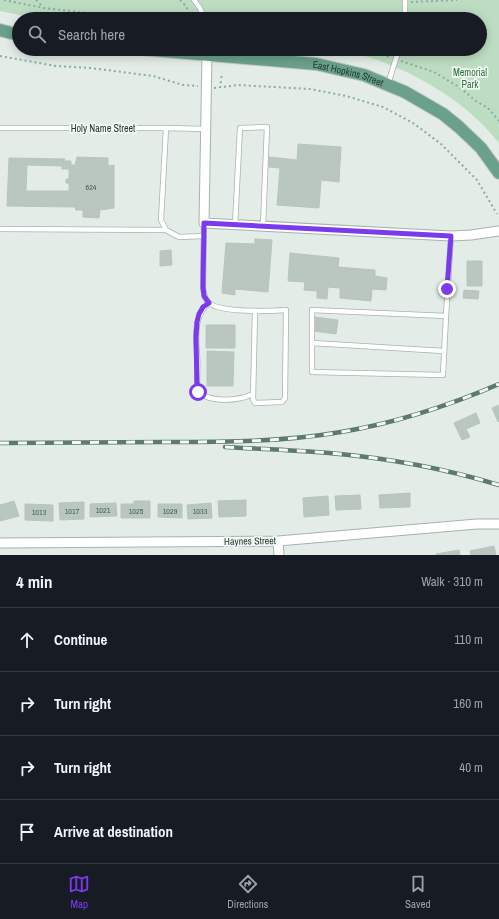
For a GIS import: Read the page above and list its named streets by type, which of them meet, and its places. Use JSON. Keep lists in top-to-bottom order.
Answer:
{
  "streets": {
    "main road": ["East Hopkins Street"],
    "street": ["Haynes Street"],
    "lane": ["Holy Name Street"]
  },
  "parks": ["Memorial Park"],
  "house_numbers": [
    "624",
    "1021",
    "1017",
    "1025",
    "1029",
    "1033",
    "1013"
  ],
  "page": {
    "search": "Search here",
    "heading": ["4 min", "Walk · 310 m"],
    "list": [
      ["Continue", "110 m"],
      ["Turn right", "160 m"],
      ["Turn right", "40 m"],
      "Arrive at destination"
    ],
    "nav": ["Map", "Directions", "Saved"]
  }
}
